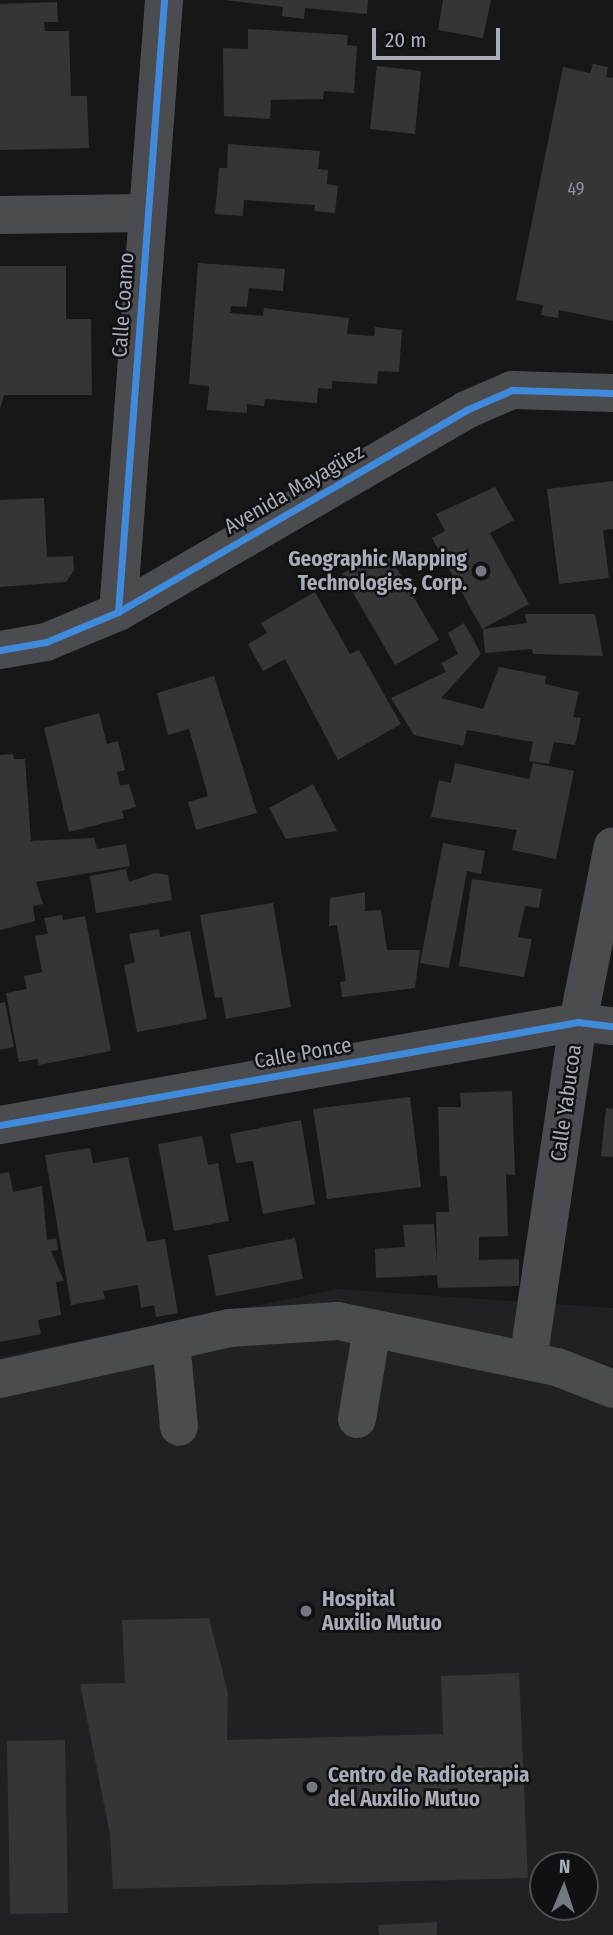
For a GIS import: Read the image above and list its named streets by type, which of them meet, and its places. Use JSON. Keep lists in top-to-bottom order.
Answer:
{
  "streets": {
    "street": [
      "Calle Coamo",
      "Avenida Mayagüez",
      "Calle Ponce",
      "Calle Yabucoa"
    ]
  },
  "crossings": [
    ["Calle Coamo", "Avenida Mayagüez"],
    ["Calle Ponce", "Calle Yabucoa"]
  ],
  "places": ["Geographic Mapping Technologies, Corp.", "Hospital Auxilio Mutuo", "Centro de Radioterapia del Auxilio Mutuo"],
  "house_numbers": ["49"],
  "scale_bar": "20 m",
  "north": "top"
}
